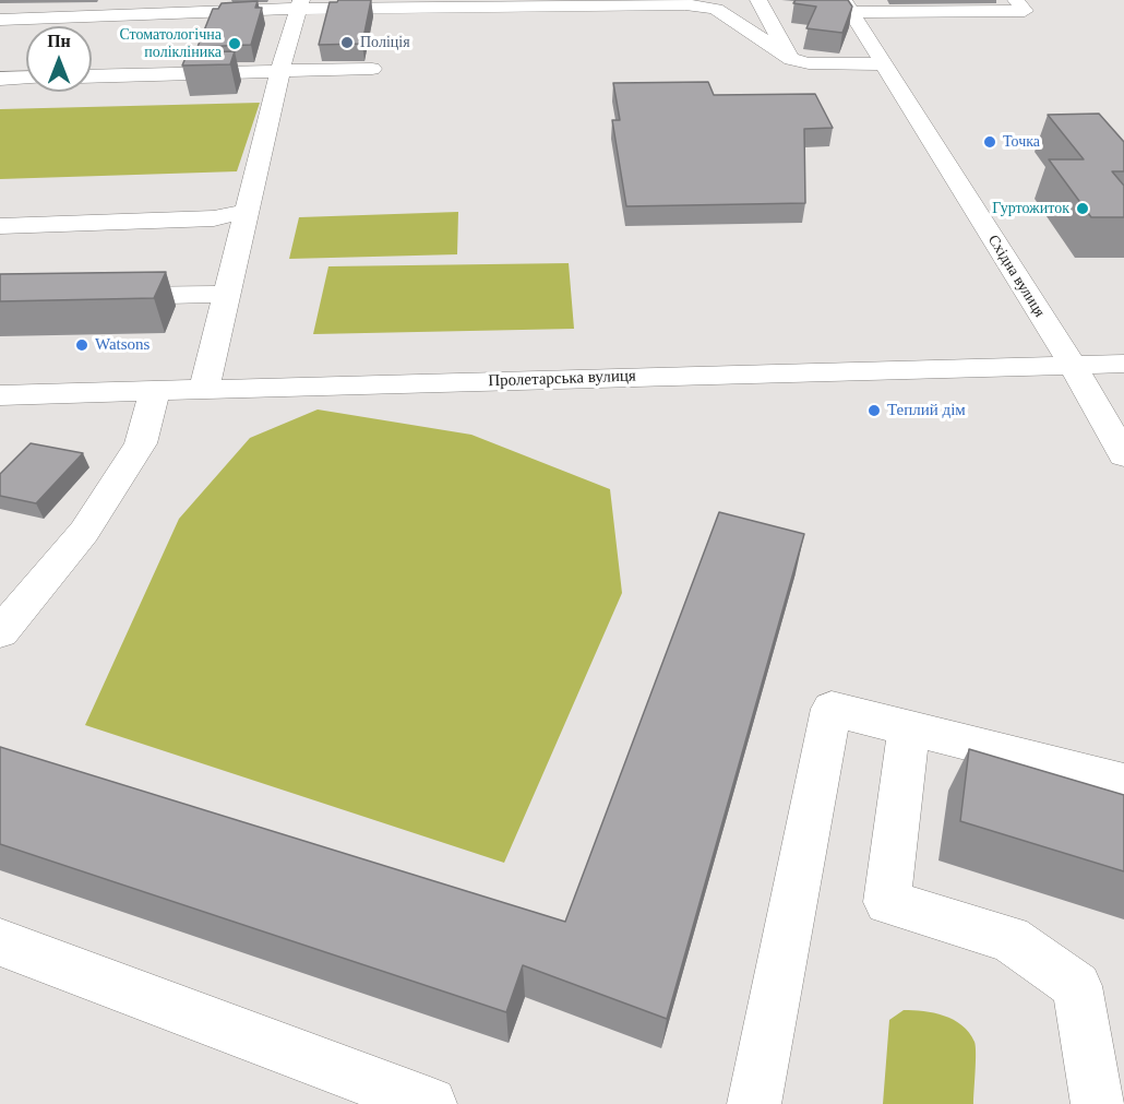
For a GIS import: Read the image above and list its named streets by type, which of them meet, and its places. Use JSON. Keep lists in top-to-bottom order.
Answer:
{
  "streets": {
    "street": ["Східна вулиця", "Пролетарська вулиця"]
  },
  "crossings": [
    ["Східна вулиця", "Пролетарська вулиця"]
  ],
  "places": [
    "Поліція",
    "Стоматологічна полікліника",
    "Точка",
    "Гуртожиток",
    "Watsons",
    "Теплий дім"
  ],
  "north": "top"
}
